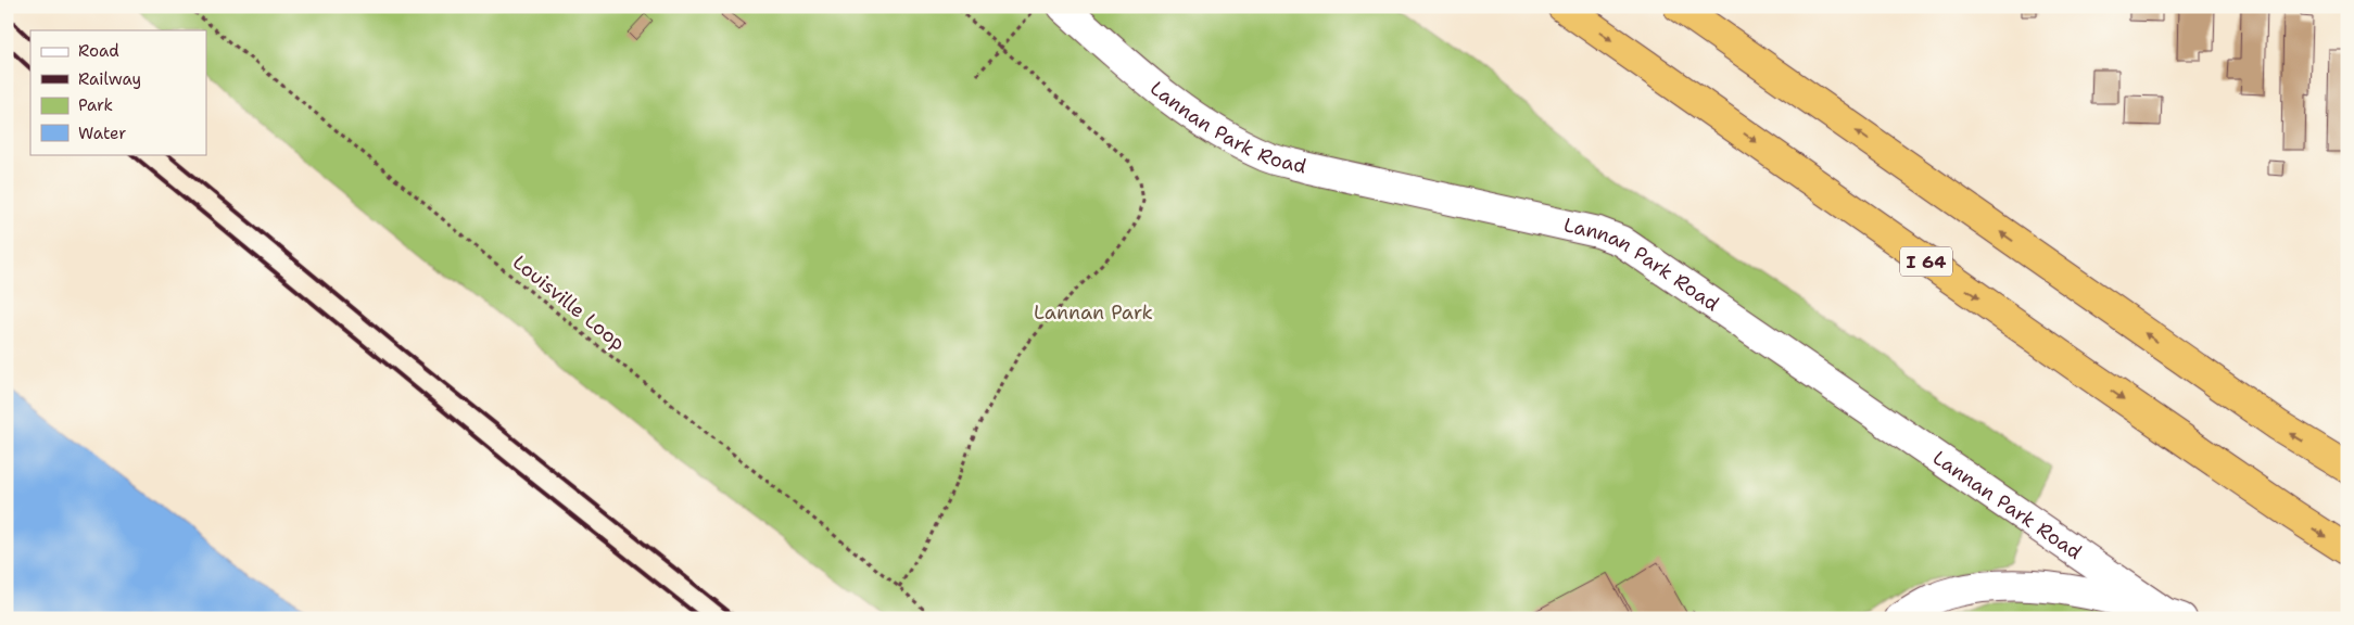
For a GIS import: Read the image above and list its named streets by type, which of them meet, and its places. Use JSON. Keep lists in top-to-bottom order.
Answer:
{
  "streets": {
    "highway": ["I 64"],
    "street": ["Lannan Park Road"],
    "path": ["Louisville Loop"]
  },
  "parks": ["Lannan Park"],
  "legend": [
    "Road",
    "Railway",
    "Park",
    "Water"
  ]
}
